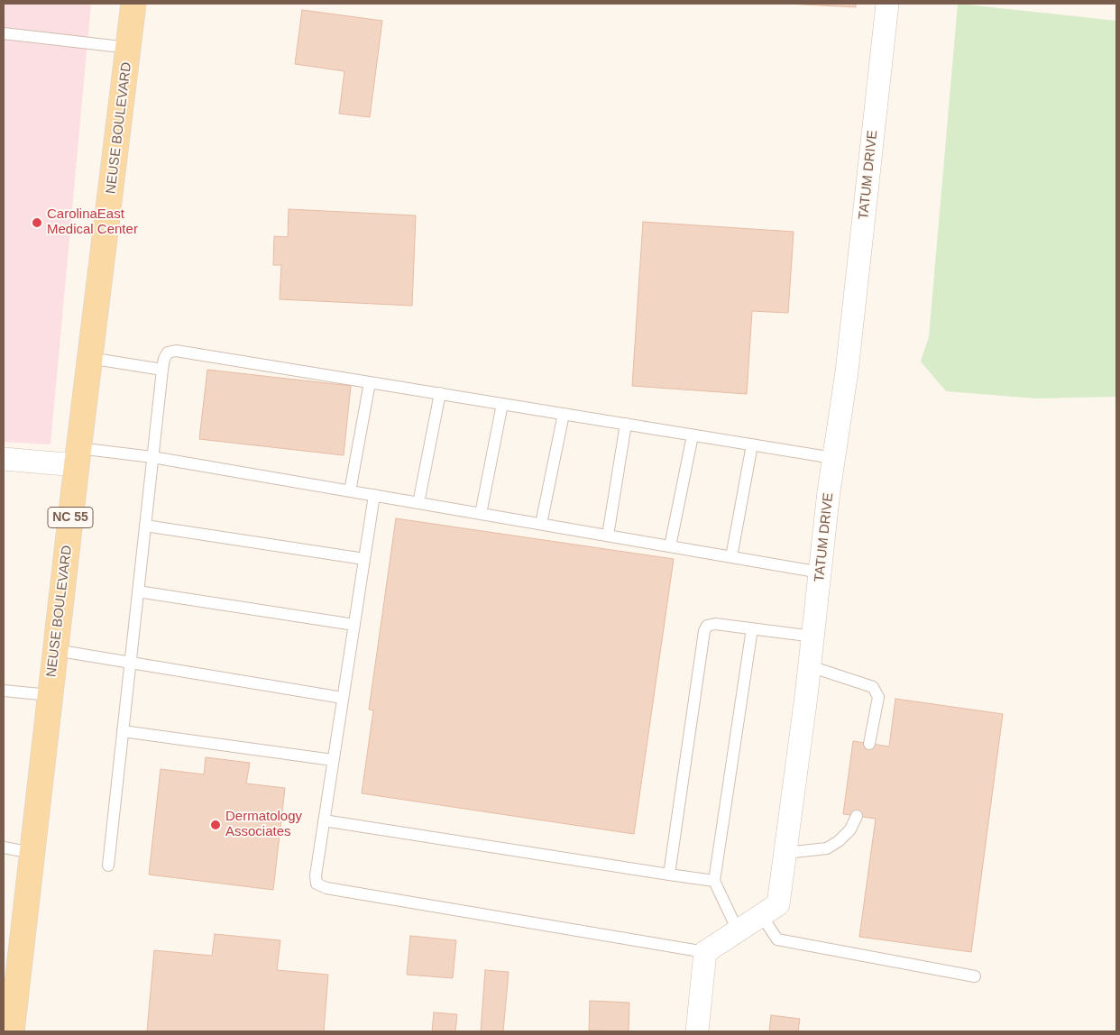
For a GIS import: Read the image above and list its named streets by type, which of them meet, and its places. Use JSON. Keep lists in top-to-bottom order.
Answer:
{
  "streets": {
    "main road": ["NEUSE BOULEVARD", "NC 55"],
    "street": ["TATUM DRIVE"]
  },
  "places": ["CarolinaEast Medical Center", "Dermatology Associates"]
}
